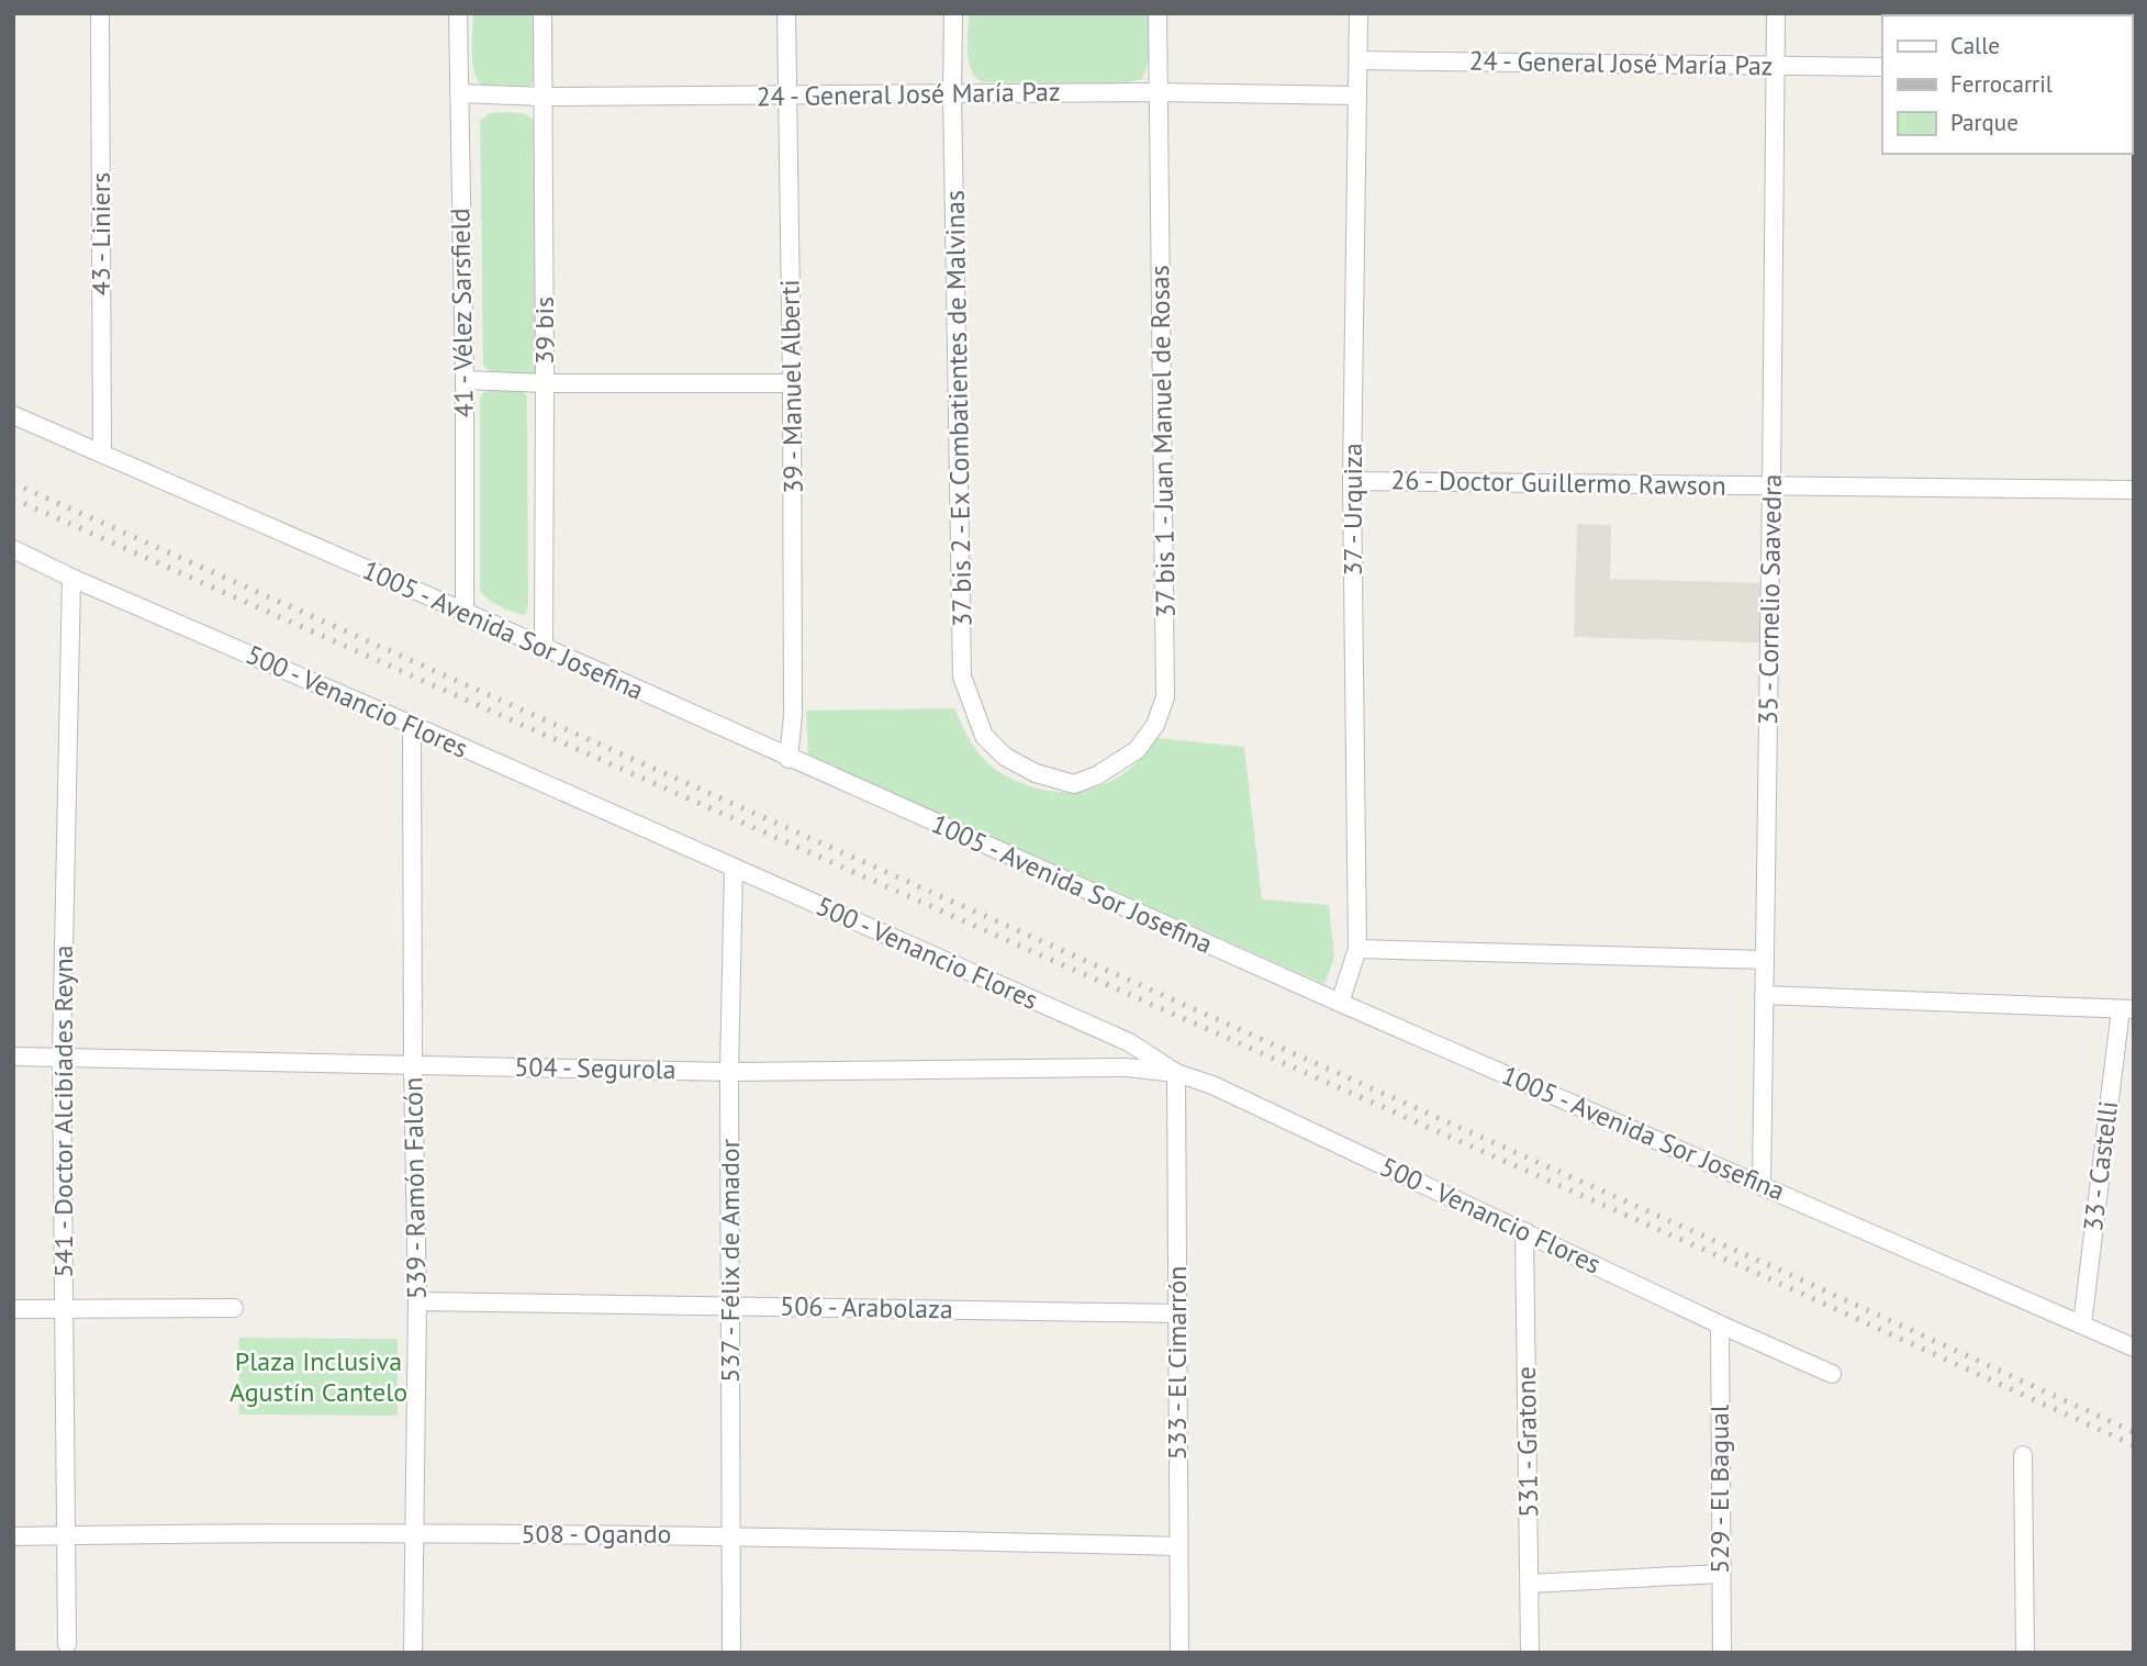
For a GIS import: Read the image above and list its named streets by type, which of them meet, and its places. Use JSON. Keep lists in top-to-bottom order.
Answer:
{
  "streets": {
    "street": [
      "24 - General José María Paz",
      "43 - Liniers",
      "41 - Vélez Sarsfield",
      "39 bis",
      "39 - Manuel Alberti",
      "37 bis 2 - Ex Combatientes de Malvinas",
      "37 bis 1 - Juan Manuel de Rosas",
      "26 - Doctor Guillermo Rawson",
      "37 - Urquiza",
      "35 - Cornelio Saavedra",
      "1005 - Avenida Sor Josefina",
      "500 - Venancio Flores",
      "504 - Segurola",
      "541 - Doctor Alcibíades Reyna",
      "33 - Castelli",
      "539 - Ramón Falcón",
      "537 - Félix de Amador",
      "506 - Arabolaza",
      "533 - El Cimarrón",
      "531 - Gratone",
      "529 - El Bagual",
      "508 - Ogando"
    ]
  },
  "crossings": [
    ["24 - General José María Paz", "41 - Vélez Sarsfield"],
    ["24 - General José María Paz", "39 bis"],
    ["24 - General José María Paz", "39 - Manuel Alberti"],
    ["24 - General José María Paz", "37 bis 2 - Ex Combatientes de Malvinas"],
    ["24 - General José María Paz", "37 bis 1 - Juan Manuel de Rosas"],
    ["24 - General José María Paz", "37 - Urquiza"],
    ["24 - General José María Paz", "35 - Cornelio Saavedra"],
    ["43 - Liniers", "1005 - Avenida Sor Josefina"],
    ["41 - Vélez Sarsfield", "1005 - Avenida Sor Josefina"],
    ["39 bis", "1005 - Avenida Sor Josefina"],
    ["39 - Manuel Alberti", "1005 - Avenida Sor Josefina"],
    ["37 bis 2 - Ex Combatientes de Malvinas", "37 bis 1 - Juan Manuel de Rosas"],
    ["26 - Doctor Guillermo Rawson", "37 - Urquiza"],
    ["26 - Doctor Guillermo Rawson", "35 - Cornelio Saavedra"],
    ["37 - Urquiza", "1005 - Avenida Sor Josefina"],
    ["35 - Cornelio Saavedra", "1005 - Avenida Sor Josefina"],
    ["1005 - Avenida Sor Josefina", "33 - Castelli"],
    ["500 - Venancio Flores", "504 - Segurola"],
    ["500 - Venancio Flores", "541 - Doctor Alcibíades Reyna"],
    ["500 - Venancio Flores", "539 - Ramón Falcón"],
    ["500 - Venancio Flores", "537 - Félix de Amador"],
    ["500 - Venancio Flores", "533 - El Cimarrón"],
    ["500 - Venancio Flores", "531 - Gratone"],
    ["500 - Venancio Flores", "529 - El Bagual"],
    ["504 - Segurola", "541 - Doctor Alcibíades Reyna"],
    ["504 - Segurola", "539 - Ramón Falcón"],
    ["504 - Segurola", "537 - Félix de Amador"],
    ["504 - Segurola", "533 - El Cimarrón"],
    ["541 - Doctor Alcibíades Reyna", "508 - Ogando"],
    ["539 - Ramón Falcón", "506 - Arabolaza"],
    ["539 - Ramón Falcón", "508 - Ogando"],
    ["537 - Félix de Amador", "506 - Arabolaza"],
    ["537 - Félix de Amador", "508 - Ogando"],
    ["506 - Arabolaza", "533 - El Cimarrón"],
    ["533 - El Cimarrón", "508 - Ogando"]
  ],
  "parks": ["Plaza Inclusiva Agustín Cantelo"],
  "legend": ["Calle", "Ferrocarril", "Parque"]
}
